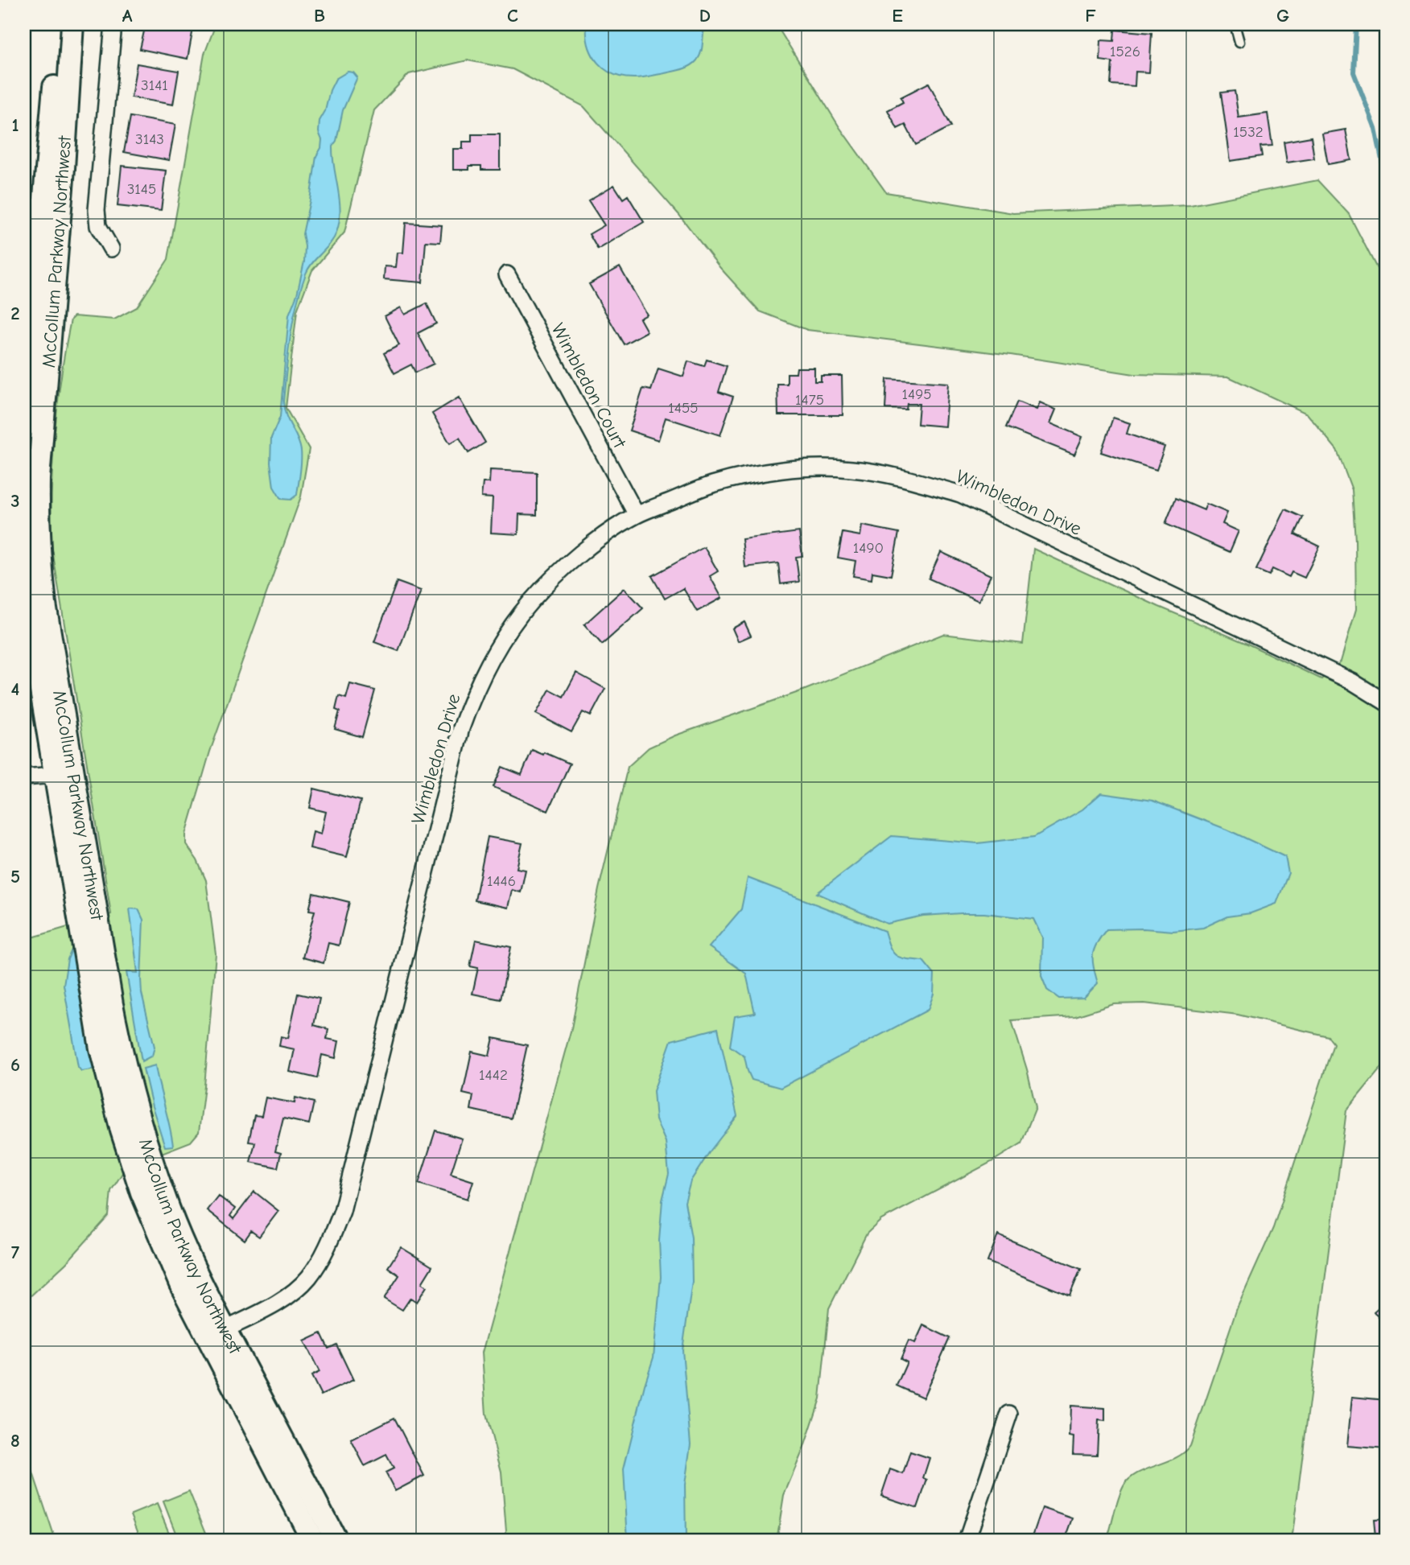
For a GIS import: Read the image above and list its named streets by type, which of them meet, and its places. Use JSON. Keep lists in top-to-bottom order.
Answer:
{
  "streets": {
    "street": ["McCollum Parkway Northwest", "Wimbledon Court", "Wimbledon Drive"]
  },
  "crossings": [
    ["McCollum Parkway Northwest", "Wimbledon Drive"],
    ["Wimbledon Court", "Wimbledon Drive"]
  ],
  "house_numbers": [
    "1526",
    "3141",
    "1532",
    "3143",
    "3145",
    "1495",
    "1475",
    "1455",
    "1490",
    "1446",
    "1442"
  ],
  "grid": {
    "columns": [
      "A",
      "B",
      "C",
      "D",
      "E",
      "F",
      "G"
    ],
    "rows": [
      "1",
      "2",
      "3",
      "4",
      "5",
      "6",
      "7",
      "8"
    ]
  }
}
